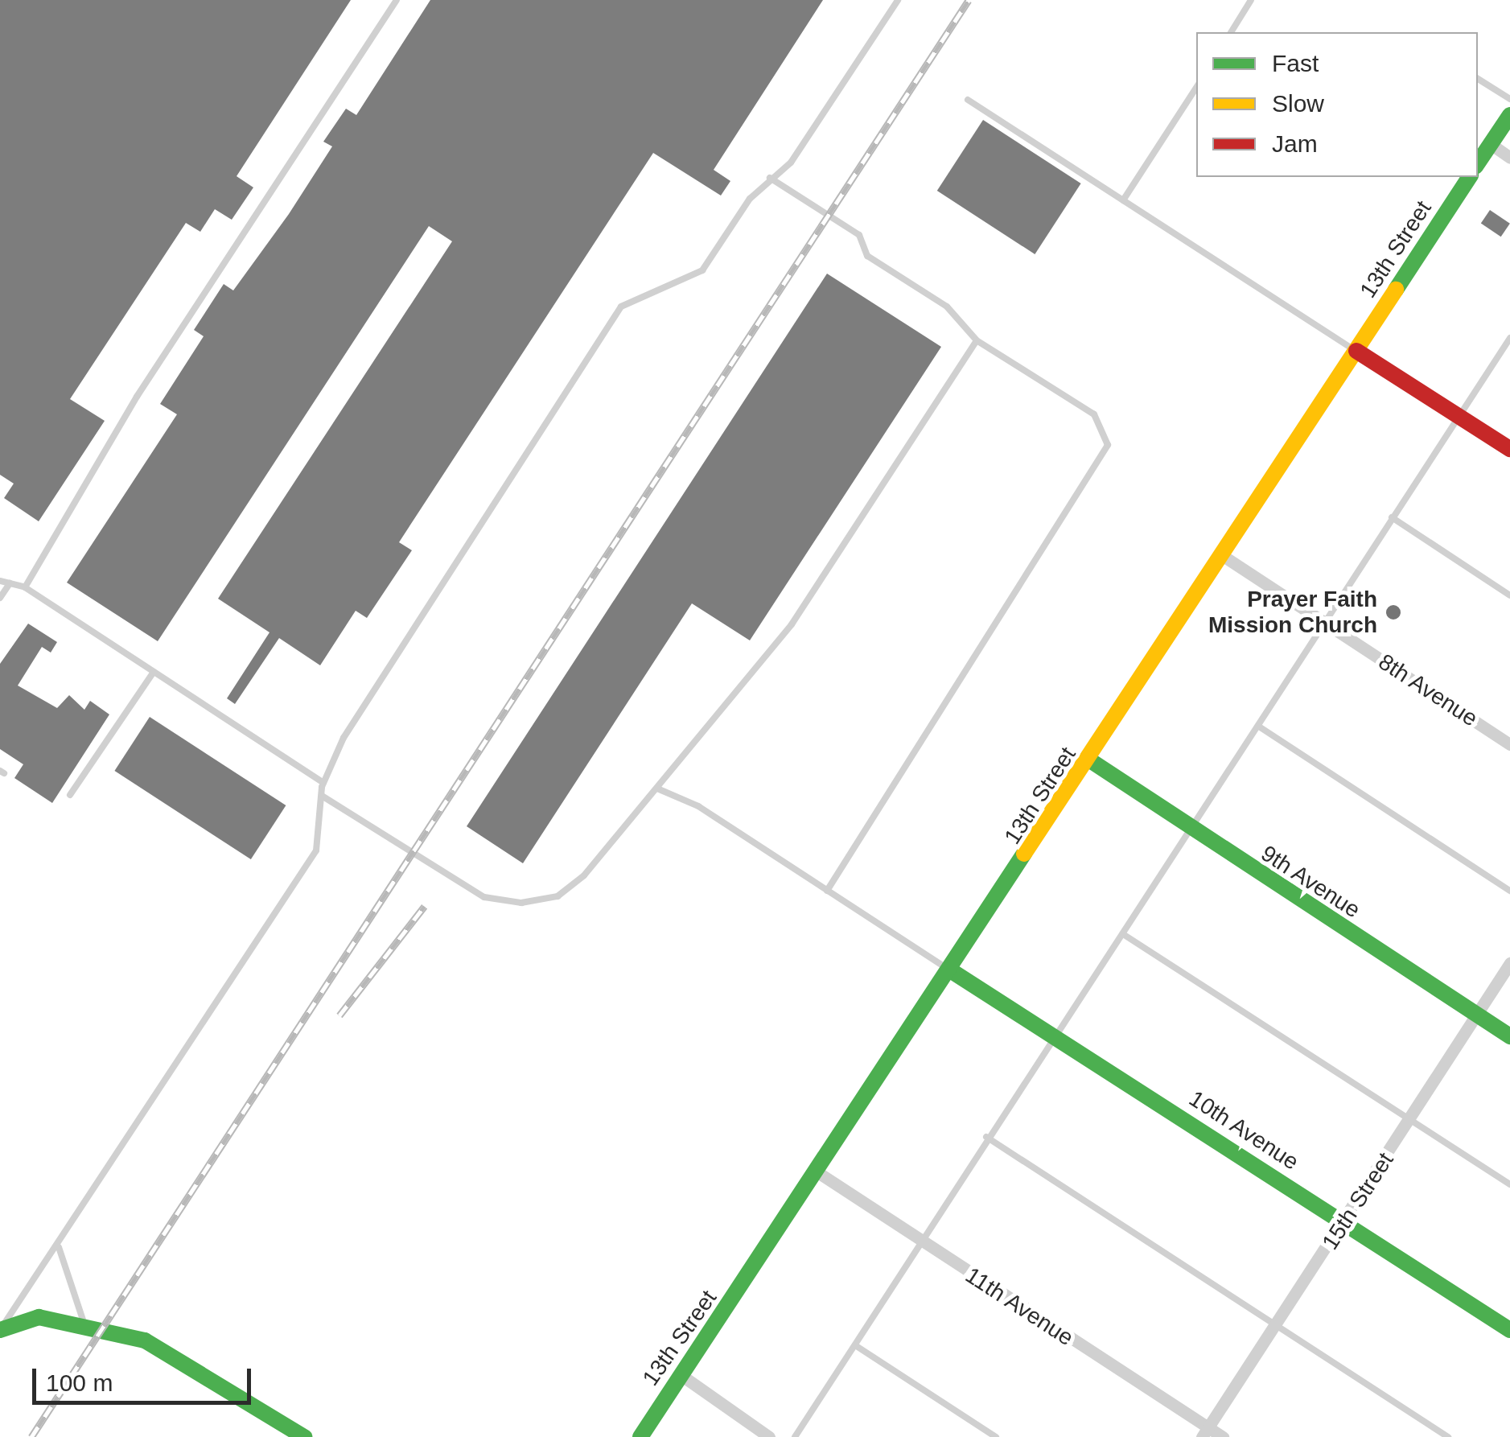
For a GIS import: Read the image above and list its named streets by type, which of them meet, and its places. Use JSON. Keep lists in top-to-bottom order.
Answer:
{
  "streets": {
    "street": [
      "13th Street",
      "8th Avenue",
      "9th Avenue",
      "10th Avenue",
      "15th Street",
      "11th Avenue"
    ]
  },
  "crossings": [
    ["13th Street", "8th Avenue"],
    ["13th Street", "9th Avenue"],
    ["13th Street", "10th Avenue"],
    ["13th Street", "11th Avenue"],
    ["9th Avenue", "15th Street"],
    ["10th Avenue", "15th Street"],
    ["15th Street", "11th Avenue"]
  ],
  "places": ["Prayer Faith Mission Church"],
  "legend": ["Fast", "Slow", "Jam"],
  "scale_bar": "100 m"
}
